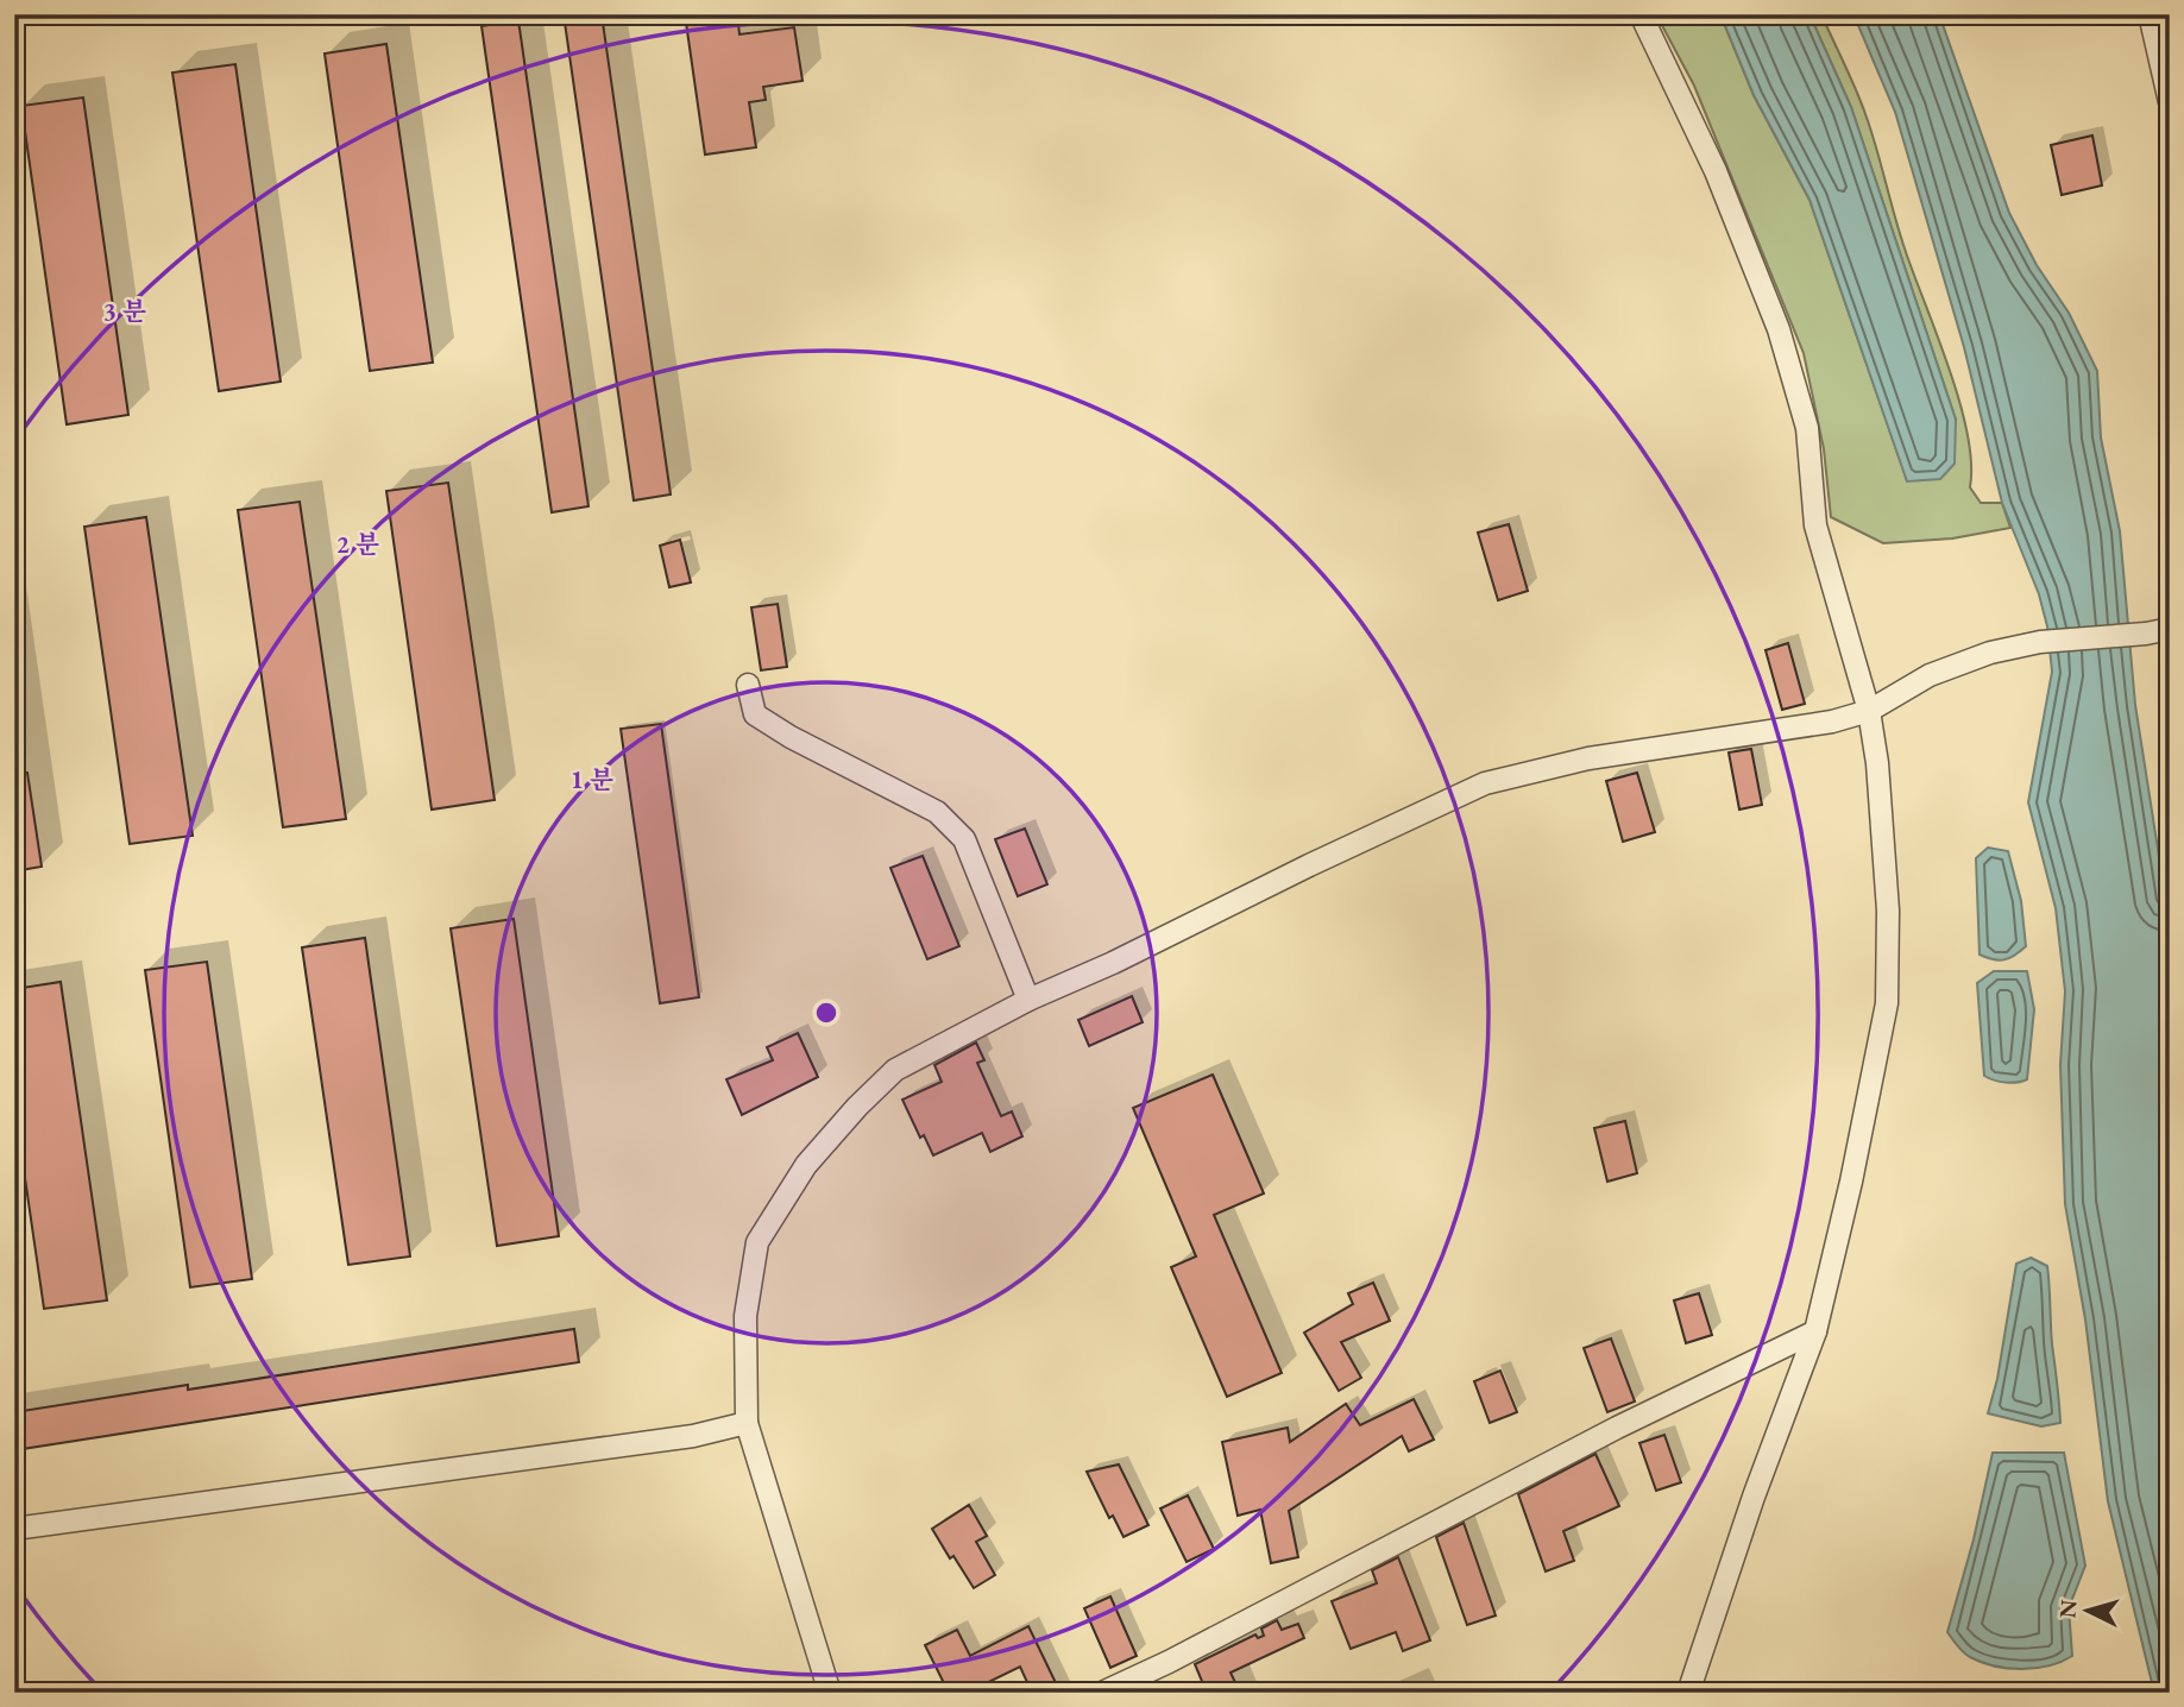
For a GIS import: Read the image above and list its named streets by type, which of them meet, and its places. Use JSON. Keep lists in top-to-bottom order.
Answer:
{
  "north": "left",
  "rings": ["3 분", "2 분", "1 분"]
}
